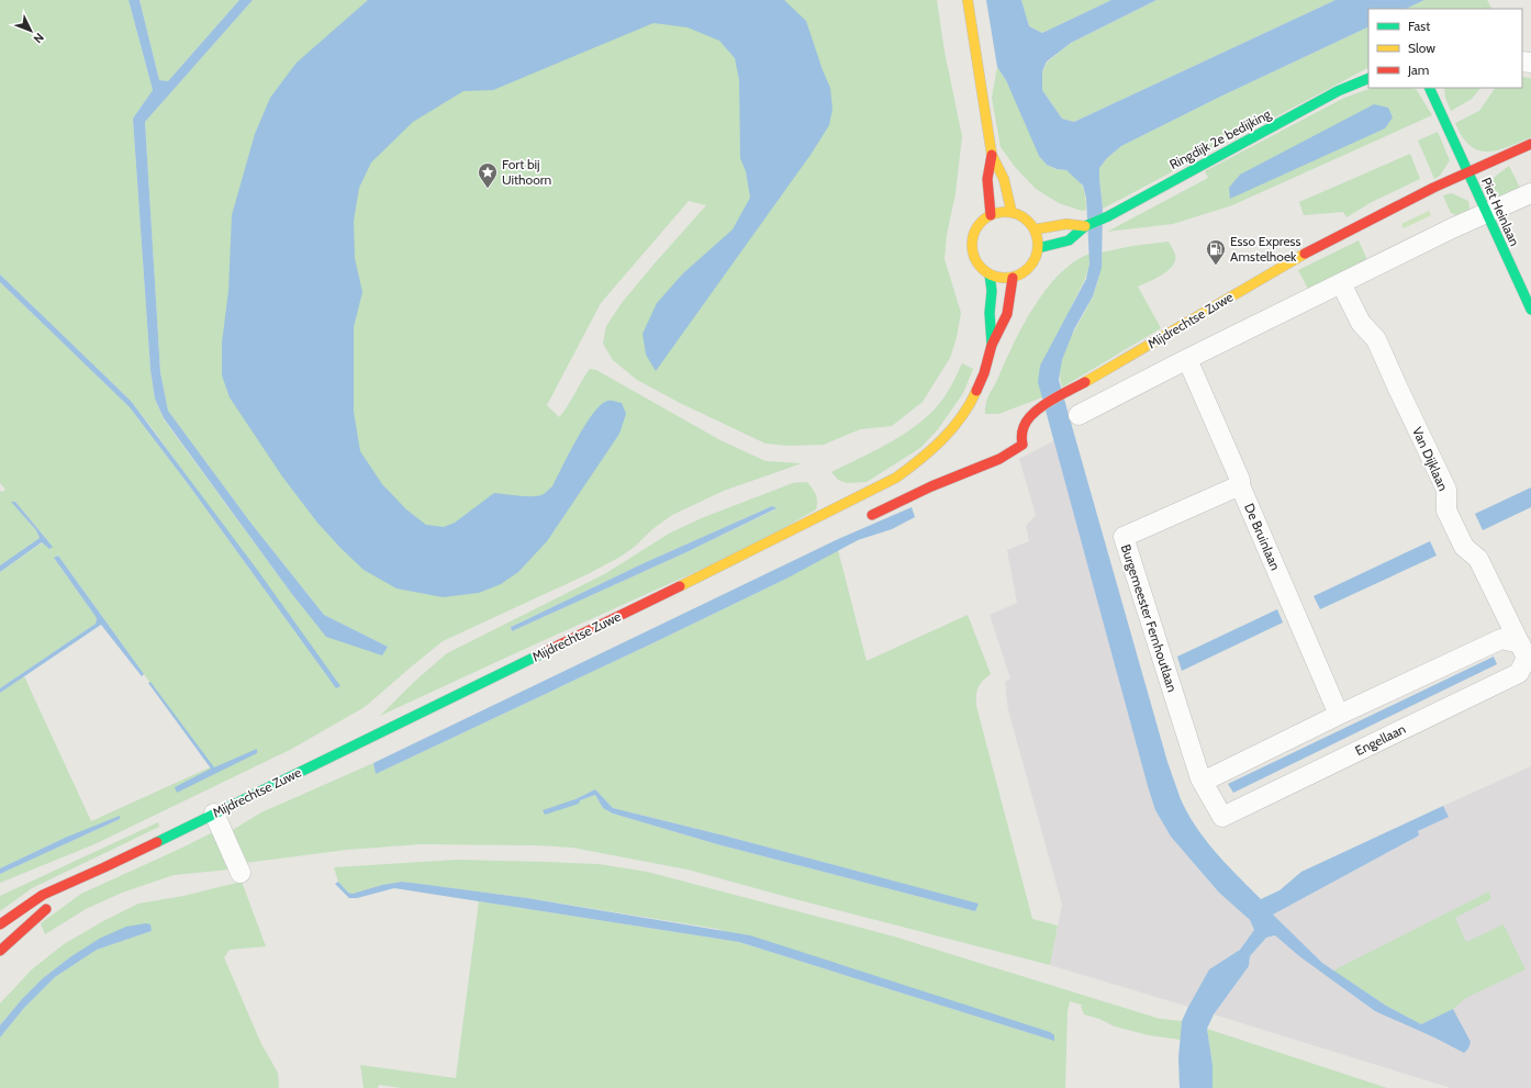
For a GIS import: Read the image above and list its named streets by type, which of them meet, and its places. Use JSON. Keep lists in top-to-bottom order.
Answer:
{
  "streets": {
    "street": [
      "Ringdijk 2e bedijking",
      "Piet Heinlaan",
      "Mijdrechtse Zuwe",
      "Van Dijklaan",
      "De Bruinlaan",
      "Burgemeester Fernhoutlaan",
      "Engellaan"
    ]
  },
  "crossings": [
    ["Ringdijk 2e bedijking", "Mijdrechtse Zuwe"],
    ["Piet Heinlaan", "Mijdrechtse Zuwe"],
    ["Van Dijklaan", "Engellaan"],
    ["De Bruinlaan", "Burgemeester Fernhoutlaan"],
    ["Burgemeester Fernhoutlaan", "Engellaan"]
  ],
  "places": {
    "place": ["Fort bij Uithoorn"],
    "fuel station": ["Esso Express Amstelhoek"]
  },
  "legend": ["Fast", "Slow", "Jam"],
  "north": "bottom right"
}
